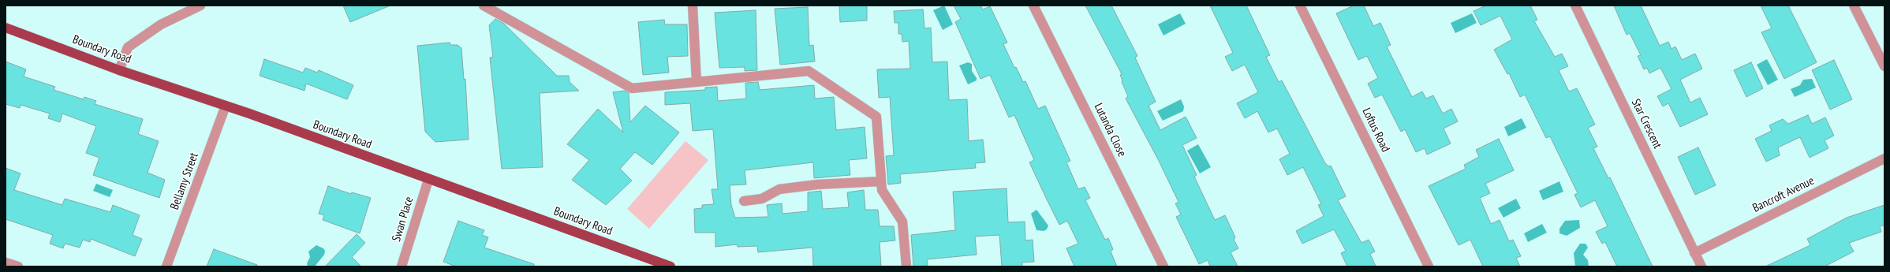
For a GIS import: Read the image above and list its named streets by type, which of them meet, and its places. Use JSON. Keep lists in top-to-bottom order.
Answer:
{
  "streets": {
    "main road": ["Boundary Road"],
    "street": [
      "Star Crescent",
      "Lutanda Close",
      "Loftus Road",
      "Bellamy Street",
      "Bancroft Avenue",
      "Swan Place"
    ]
  },
  "crossings": [
    ["Boundary Road", "Bellamy Street"],
    ["Boundary Road", "Swan Place"],
    ["Star Crescent", "Bancroft Avenue"]
  ]
}
